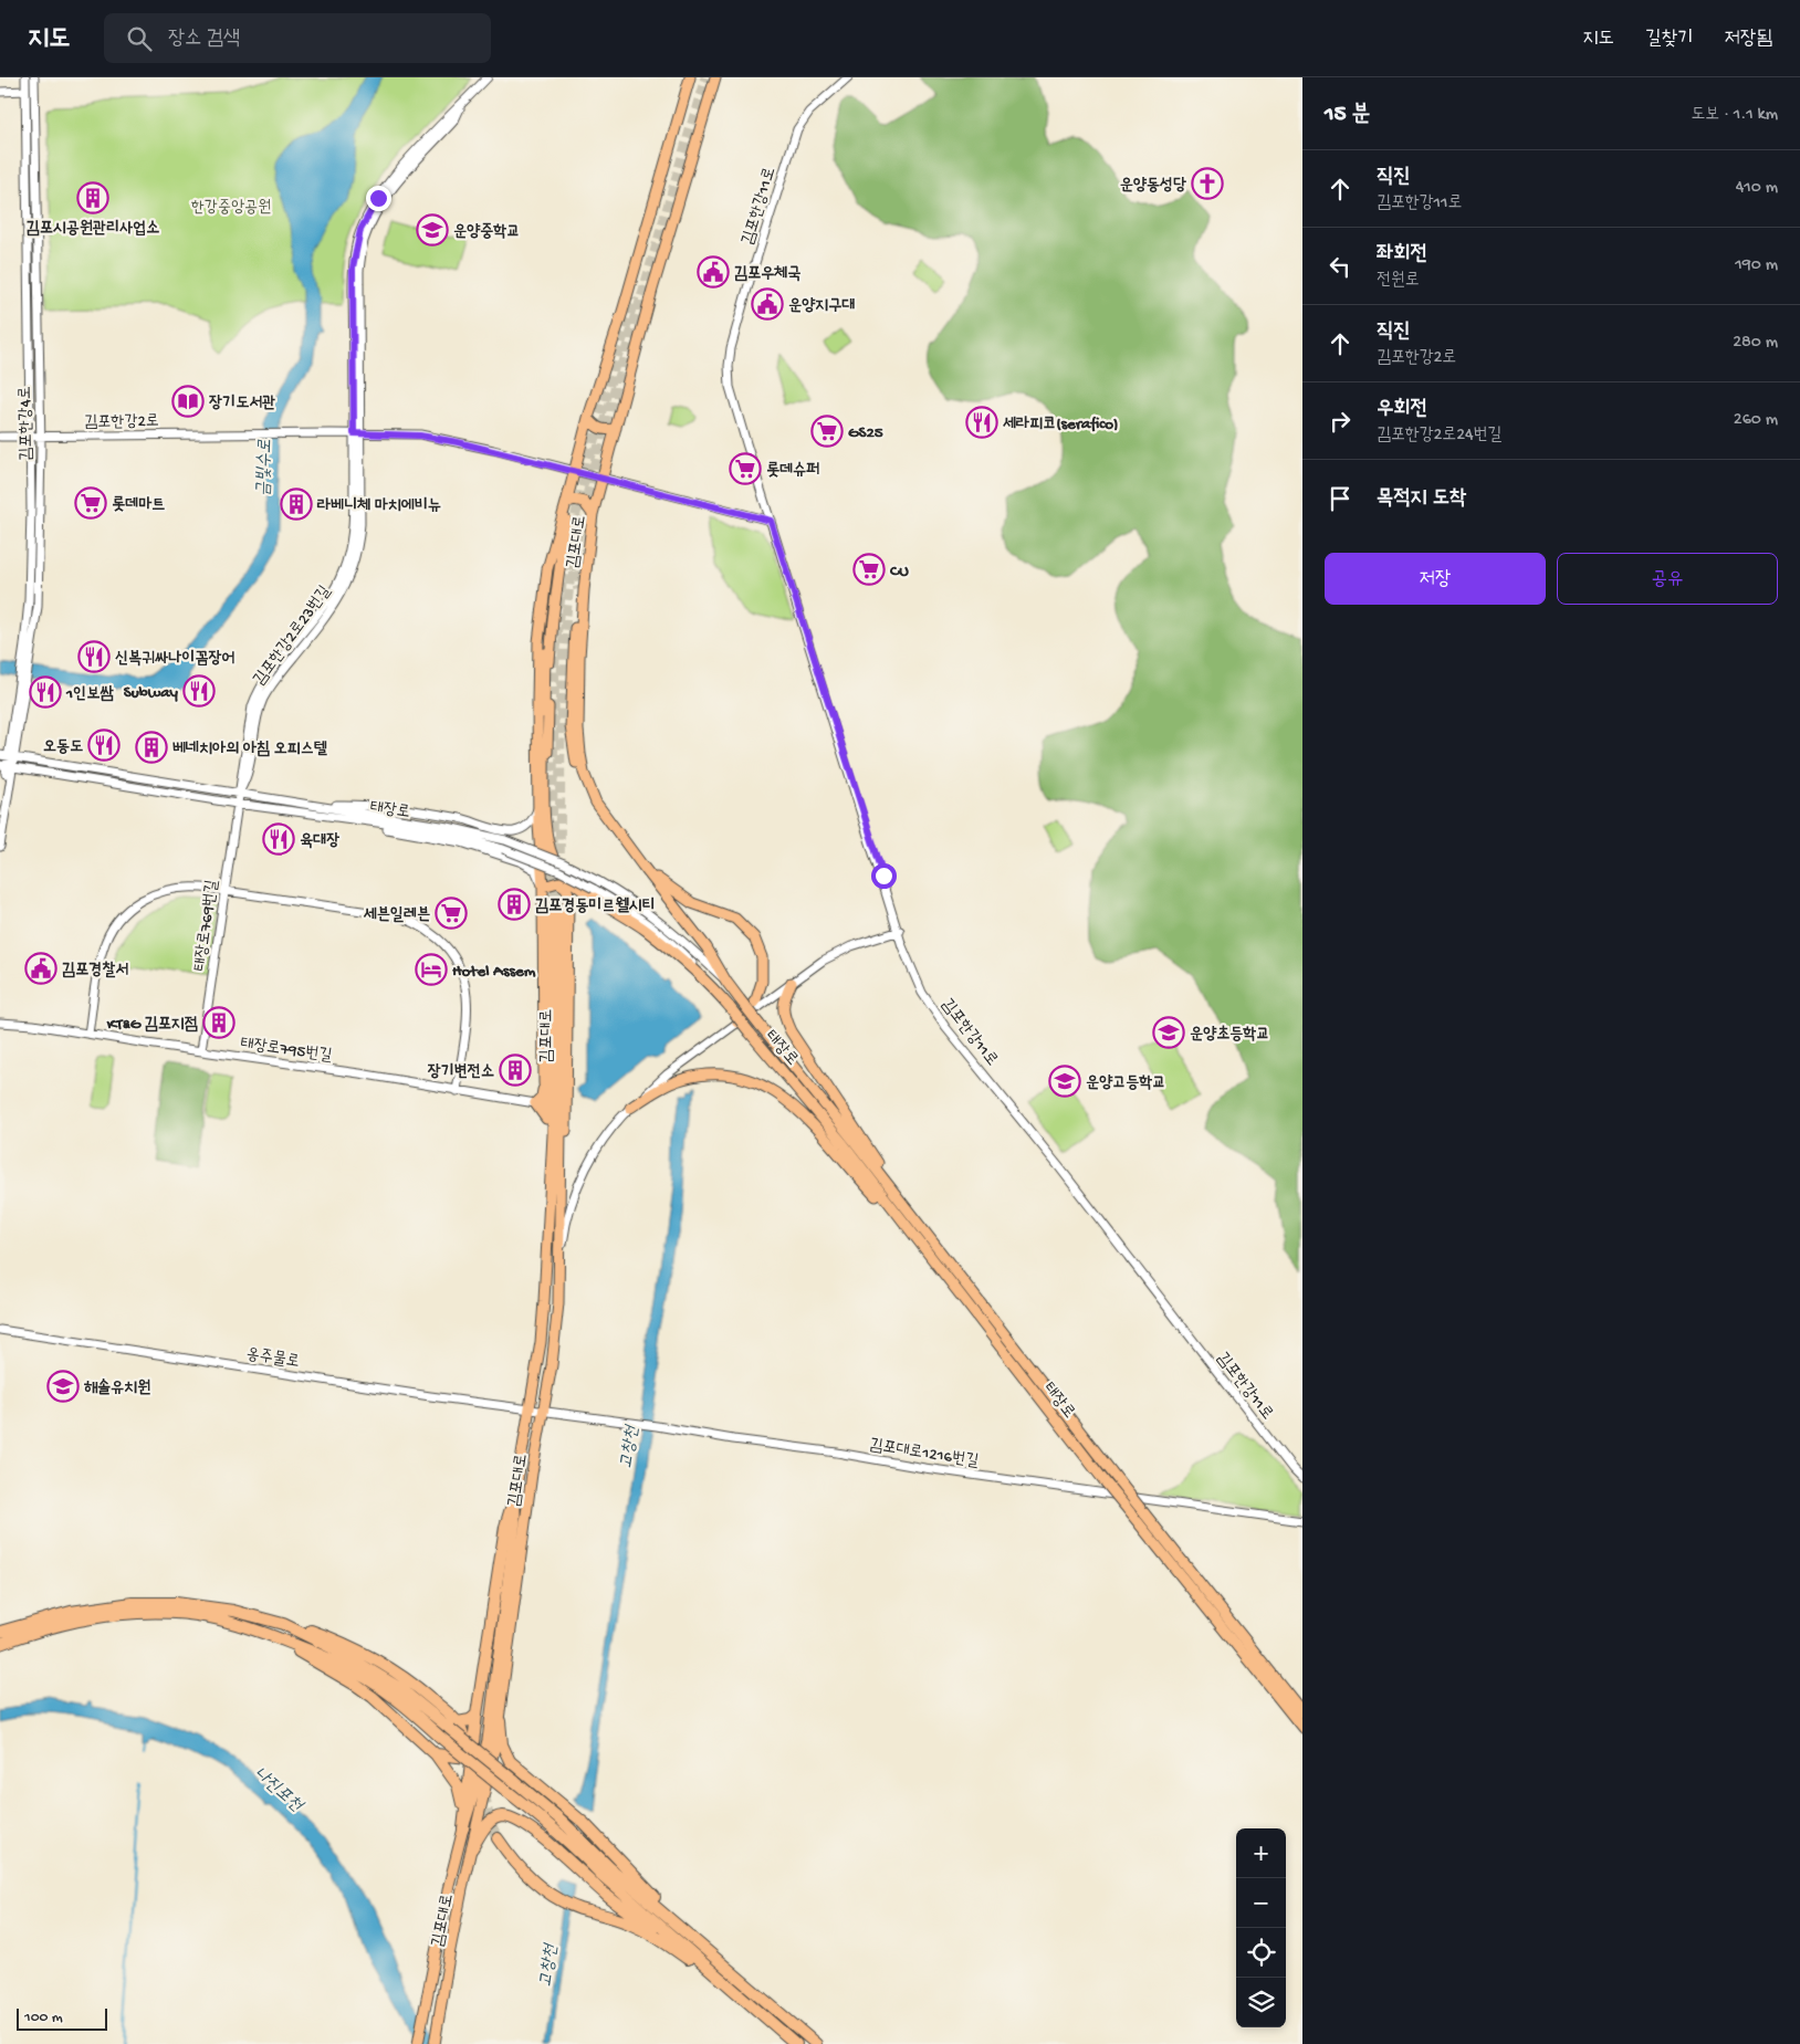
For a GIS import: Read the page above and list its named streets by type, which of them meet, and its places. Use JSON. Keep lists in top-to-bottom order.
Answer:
{
  "streets": {
    "main road": ["김포대로", "태장로"],
    "street": [
      "김포한강11로",
      "김포한강2로",
      "김포한강4로",
      "김포한강2로23번길",
      "태장로769번길",
      "태장로795번길",
      "옹주물로",
      "김포대로1216번길"
    ]
  },
  "crossings": [
    ["김포한강11로", "김포한강2로"],
    ["김포한강2로", "김포한강4로"],
    ["김포한강2로", "김포대로"],
    ["김포한강2로", "김포한강2로23번길"],
    ["김포한강4로", "태장로"],
    ["김포대로", "태장로"],
    ["김포대로", "옹주물로"],
    ["김포대로", "김포대로1216번길"],
    ["김포한강2로23번길", "태장로"],
    ["김포한강2로23번길", "태장로769번길"],
    ["태장로", "태장로769번길"],
    ["태장로769번길", "태장로795번길"],
    ["옹주물로", "김포대로1216번길"]
  ],
  "water": ["금빛수로", "고창천", "나진포천"],
  "parks": ["한강중앙공원"],
  "places": {
    "church": ["운양동성당"],
    "building": [
      "김포시공원관리사업소",
      "라베니체 마치에비뉴",
      "베네치아의 아침 오피스텔",
      "김포경동미르웰시티",
      "KT&G 김포지점",
      "장기변전소"
    ],
    "school or university": [
      "운양중학교",
      "운양초등학교",
      "운양고등학교",
      "해솔유치원"
    ],
    "public building": ["김포우체국", "운양지구대", "김포경찰서"],
    "library": ["장기도서관"],
    "restaurant": [
      "세라피코(serafico)",
      "신복귀싸나이꼼장어",
      "Subway",
      "1인보쌈",
      "오동도",
      "육대장"
    ],
    "supermarket": [
      "GS25",
      "롯데슈퍼",
      "롯데마트",
      "CU",
      "세븐일레븐"
    ],
    "hotel": ["Hotel Assem"]
  },
  "scale_bar": "100 m",
  "page": {
    "header": "지도",
    "search": "장소 검색",
    "nav": ["지도", "길찾기", "저장됨"],
    "heading": ["15 분", "도보 · 1.1 km"],
    "list": [
      ["직진", "김포한강11로", "410 m"],
      ["좌회전", "전원로", "190 m"],
      ["직진", "김포한강2로", "280 m"],
      ["우회전", "김포한강2로24번길", "260 m"],
      "목적지 도착"
    ],
    "buttons": ["저장", "공유"],
    "map_buttons": ["+", "−"],
    "scale": "100 m"
  }
}
